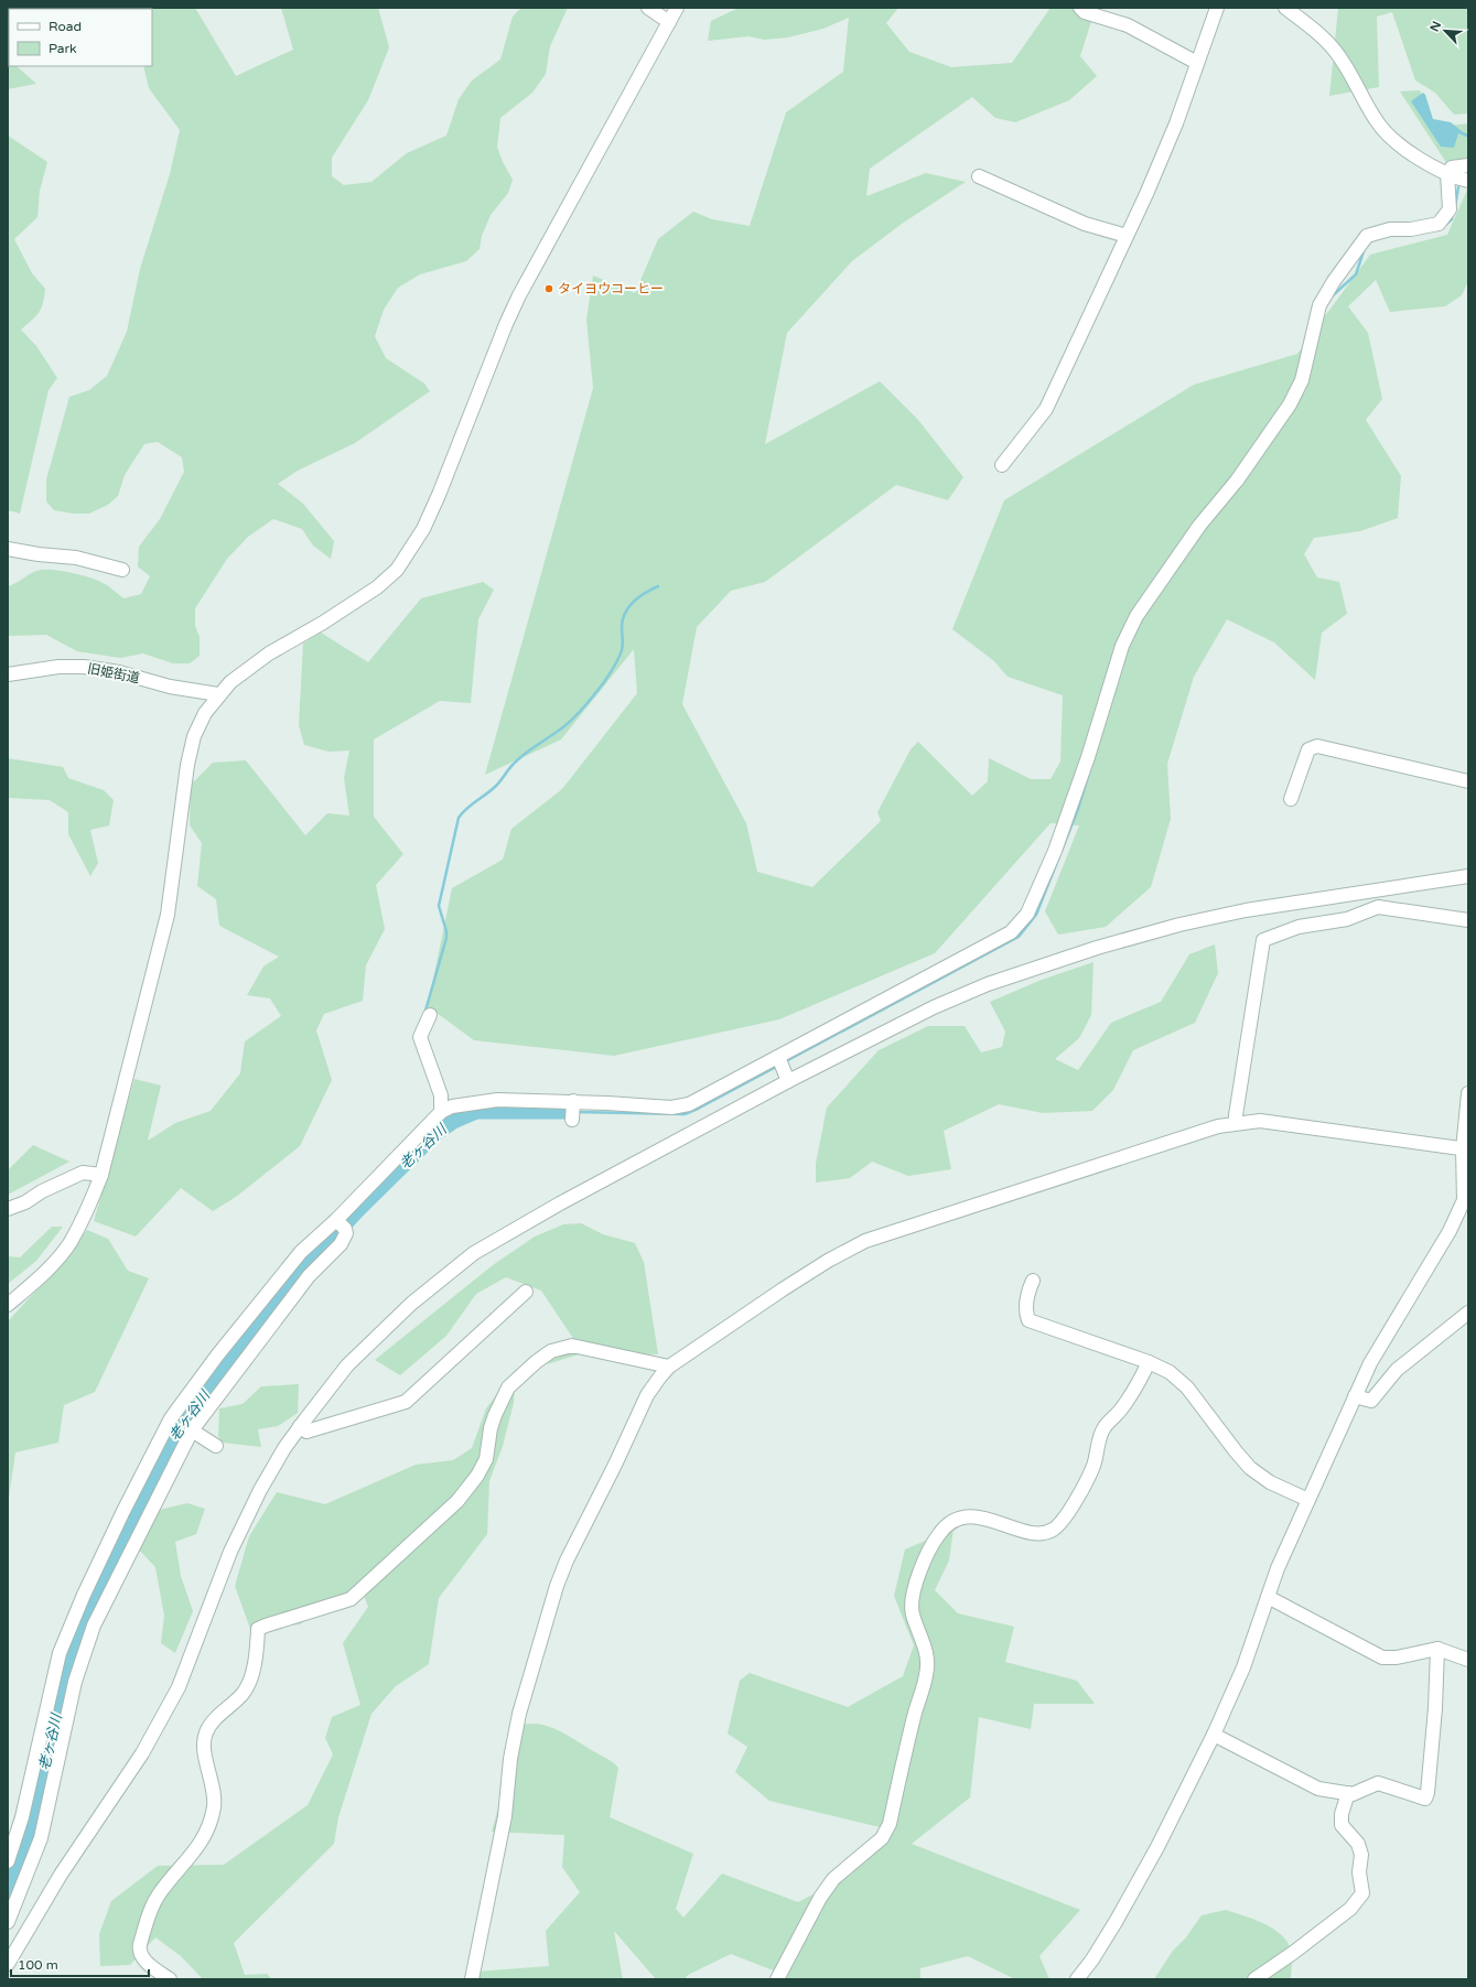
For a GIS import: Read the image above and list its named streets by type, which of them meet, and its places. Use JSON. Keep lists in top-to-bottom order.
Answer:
{
  "streets": {
    "street": ["旧姫街道"]
  },
  "water": ["老ヶ谷川"],
  "places": ["タイヨウコーヒー"],
  "legend": ["Road", "Park"],
  "scale_bar": "100 m",
  "north": "top left"
}
